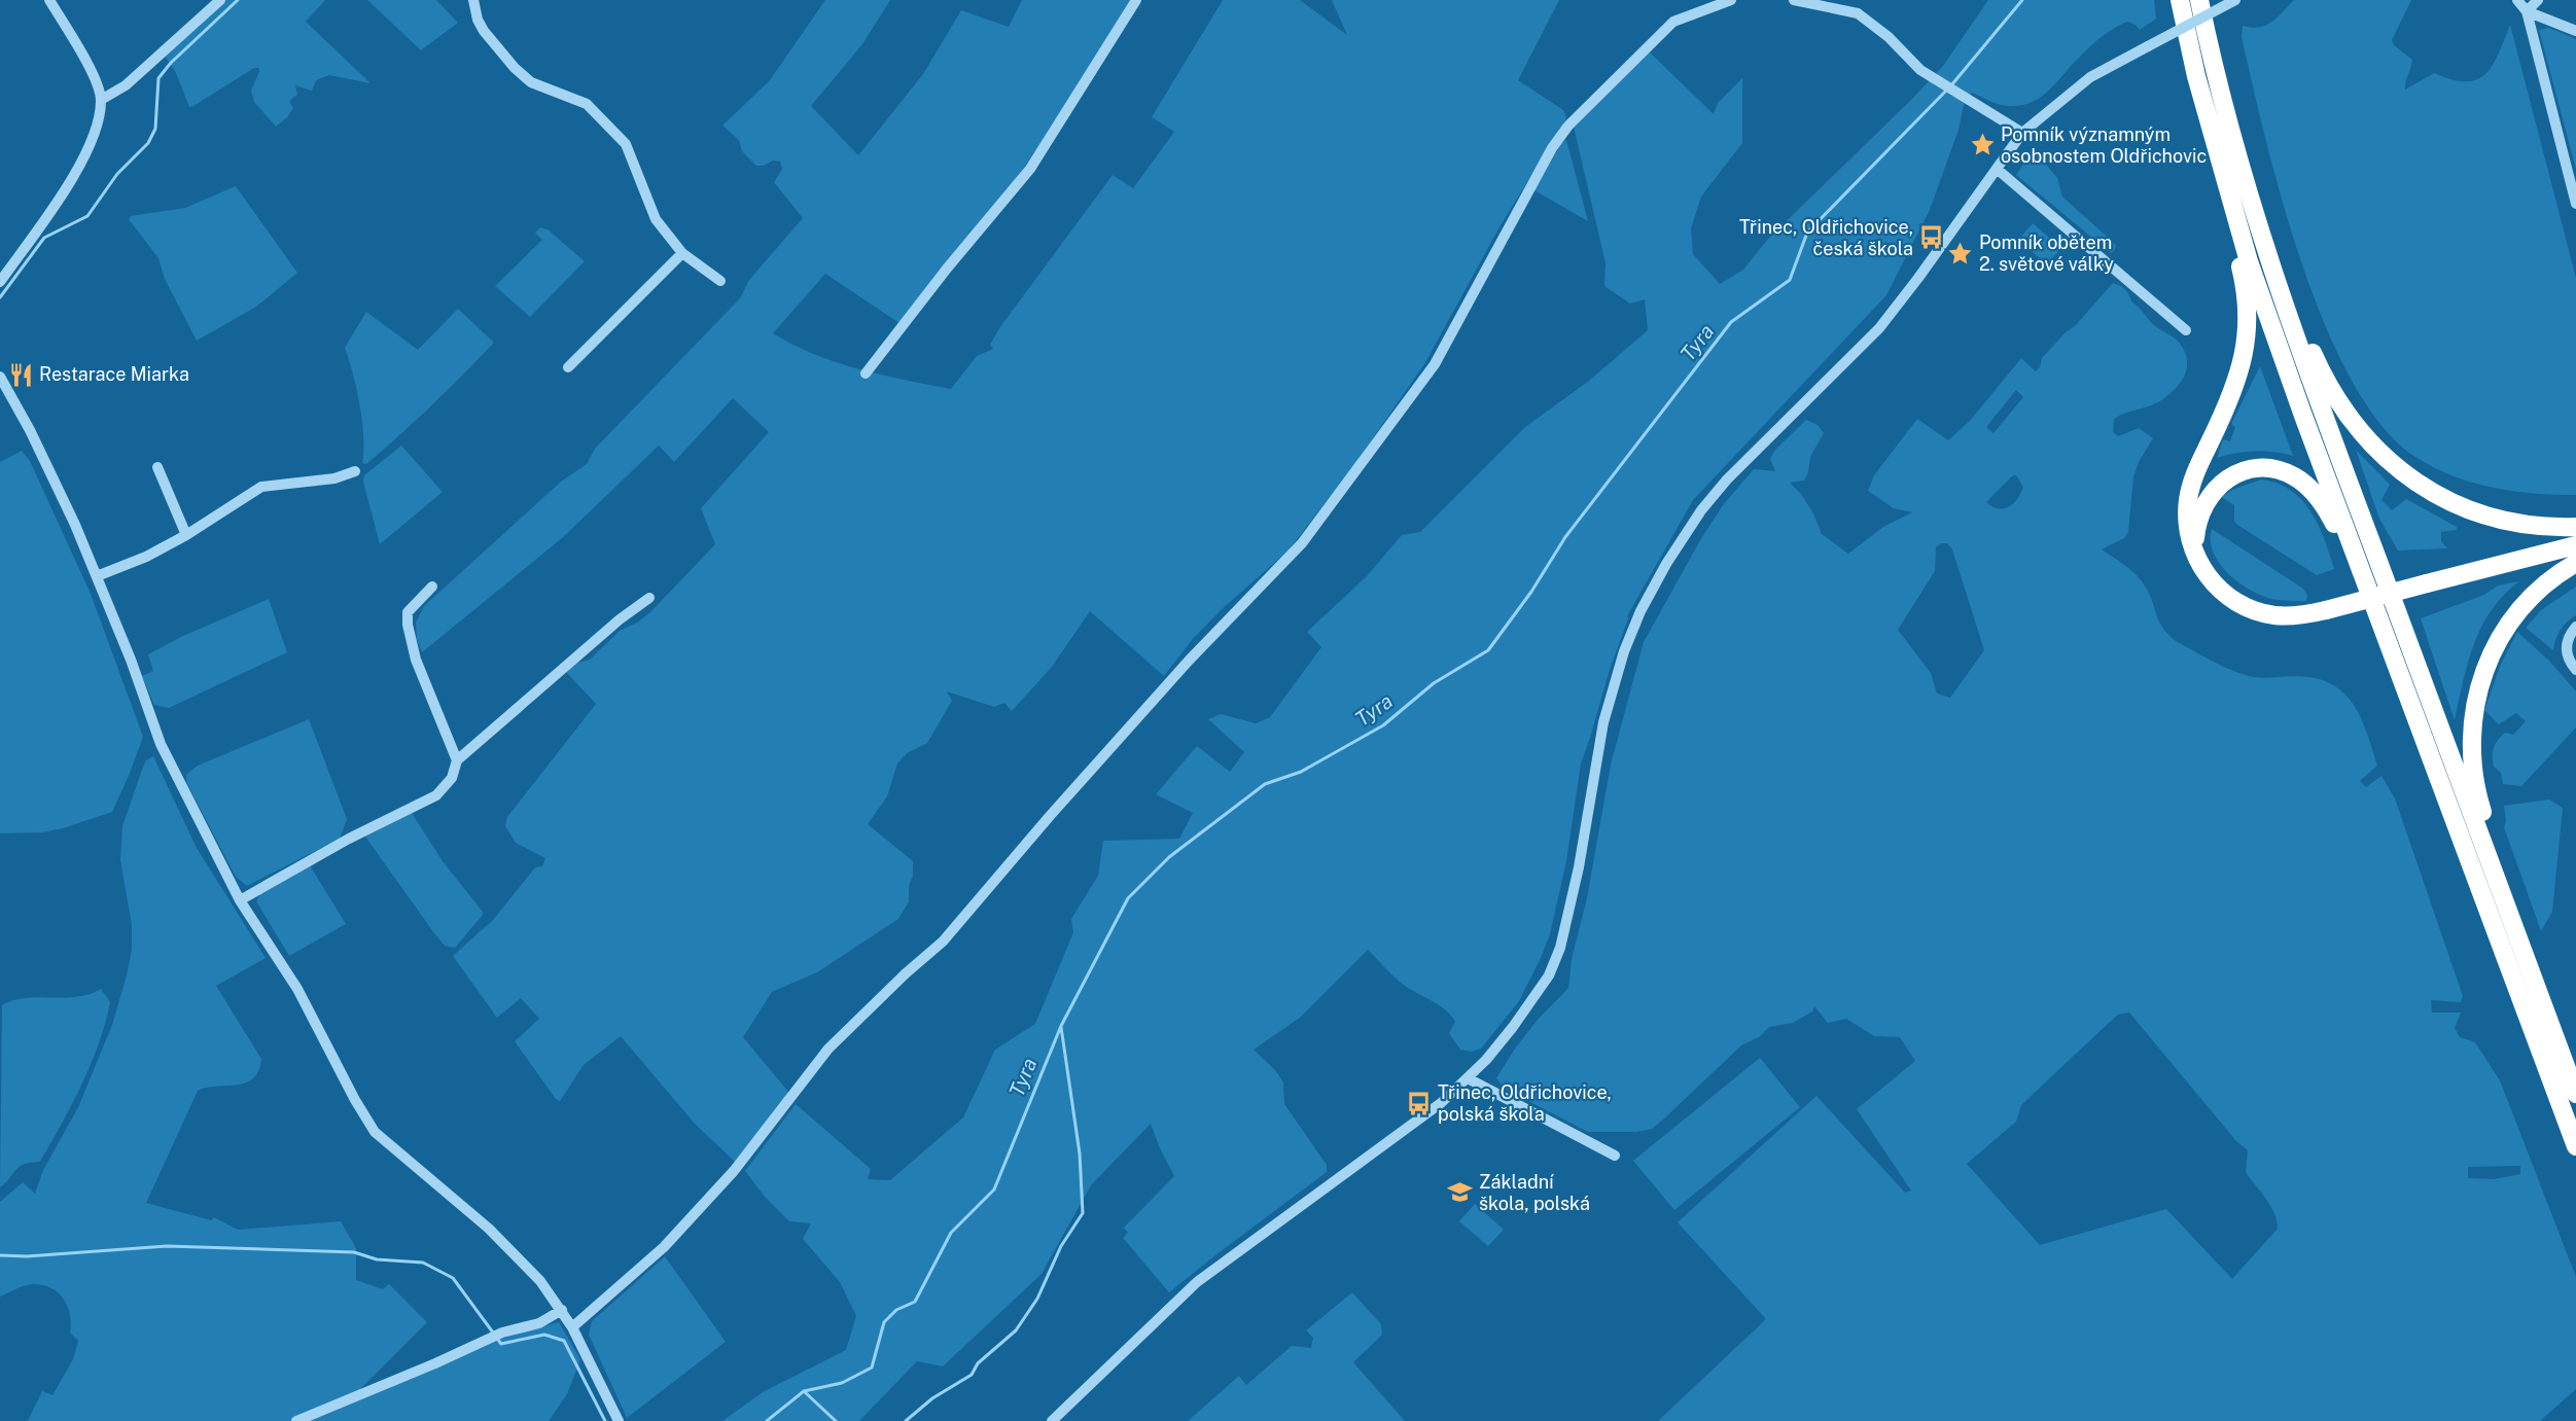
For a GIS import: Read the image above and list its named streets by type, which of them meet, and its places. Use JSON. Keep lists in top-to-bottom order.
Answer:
{
  "water": ["Tyra"],
  "places": {
    "place": ["Pomník významným osobnostem Oldřichovic", "Pomník obětem 2. světové války"],
    "bus stop": ["Třinec, Oldřichovice, česká škola", "Třinec, Oldřichovice, polská škola"],
    "restaurant": ["Restarace Miarka"],
    "school or university": ["Základní škola, polská"]
  }
}
